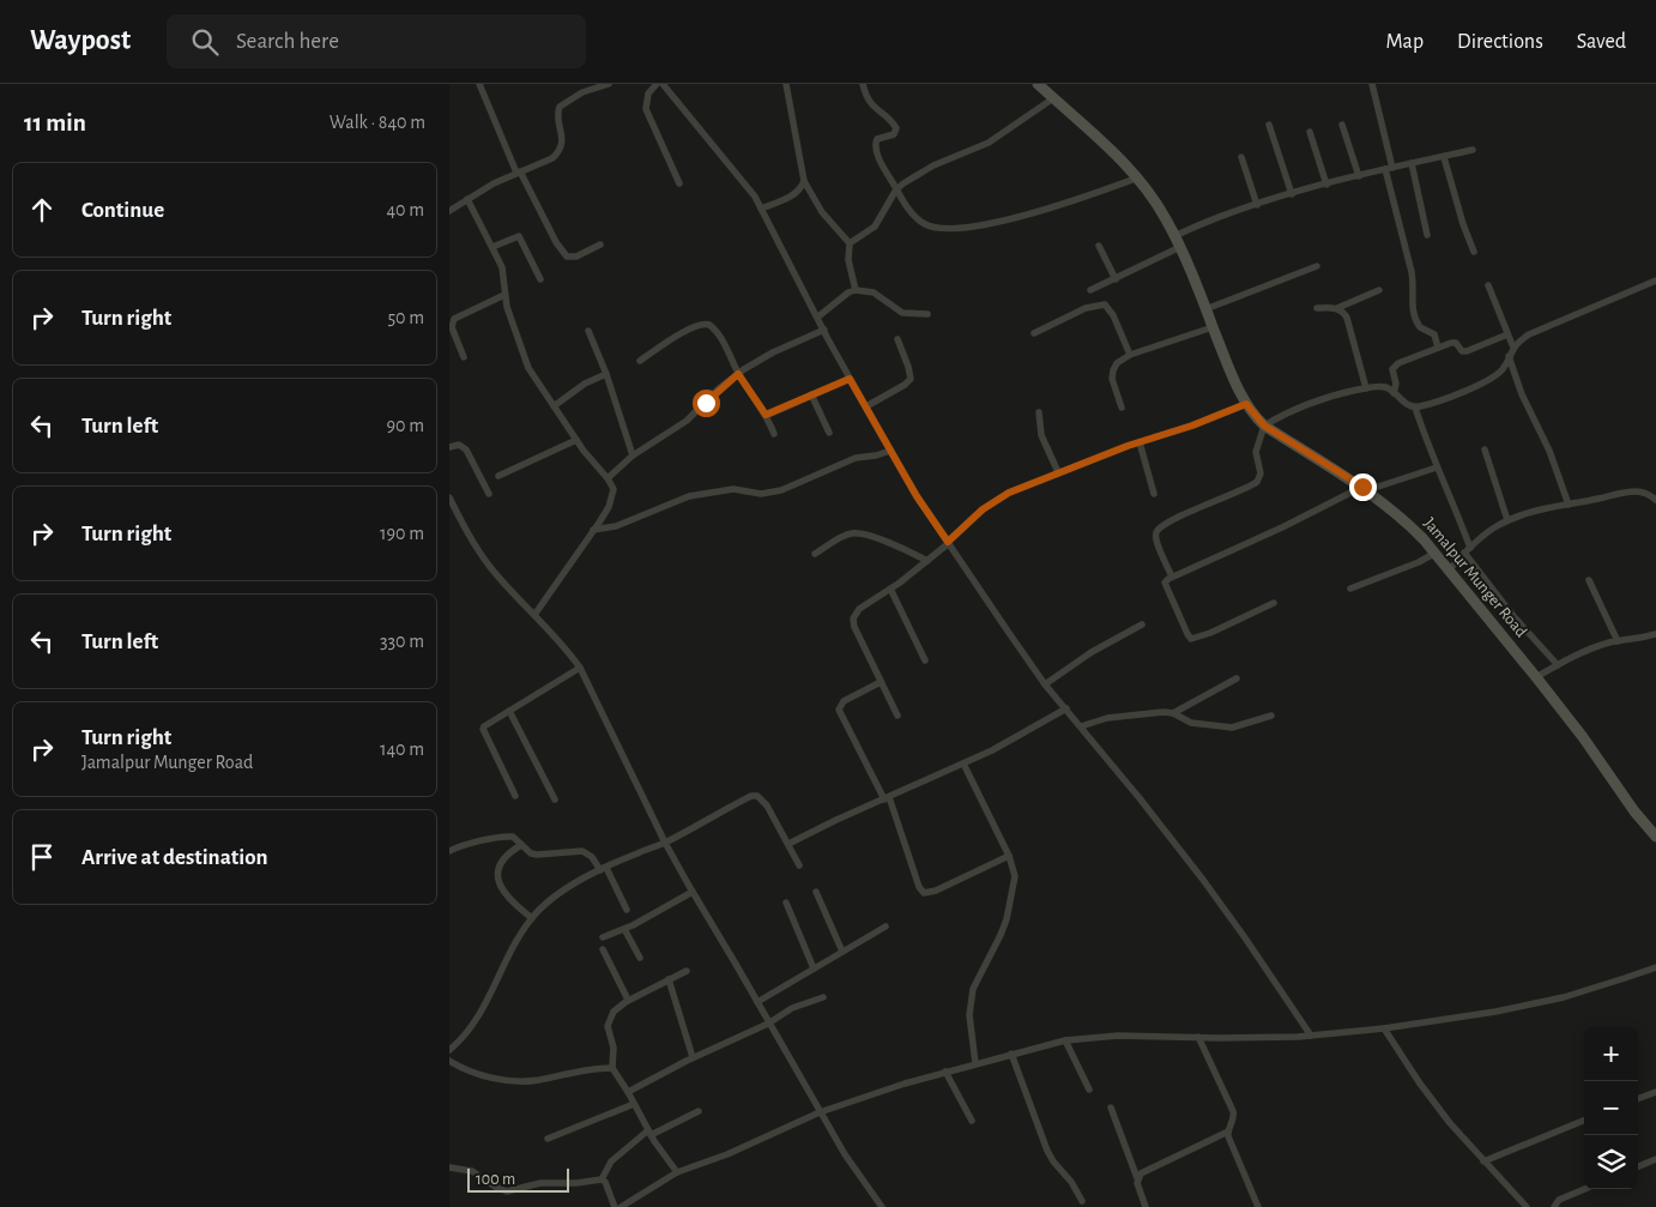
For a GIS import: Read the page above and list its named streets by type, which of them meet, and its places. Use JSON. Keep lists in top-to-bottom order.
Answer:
{
  "streets": {
    "street": ["Jamalpur Munger Road"]
  },
  "scale_bar": "100 m",
  "page": {
    "header": "Waypost",
    "search": "Search here",
    "nav": ["Map", "Directions", "Saved"],
    "heading": ["11 min", "Walk · 840 m"],
    "list": [
      ["Continue", "40 m"],
      ["Turn right", "50 m"],
      ["Turn left", "90 m"],
      ["Turn right", "190 m"],
      ["Turn left", "330 m"],
      ["Turn right", "Jamalpur Munger Road", "140 m"],
      "Arrive at destination"
    ],
    "map_buttons": ["+", "−"],
    "scale": "100 m"
  }
}
